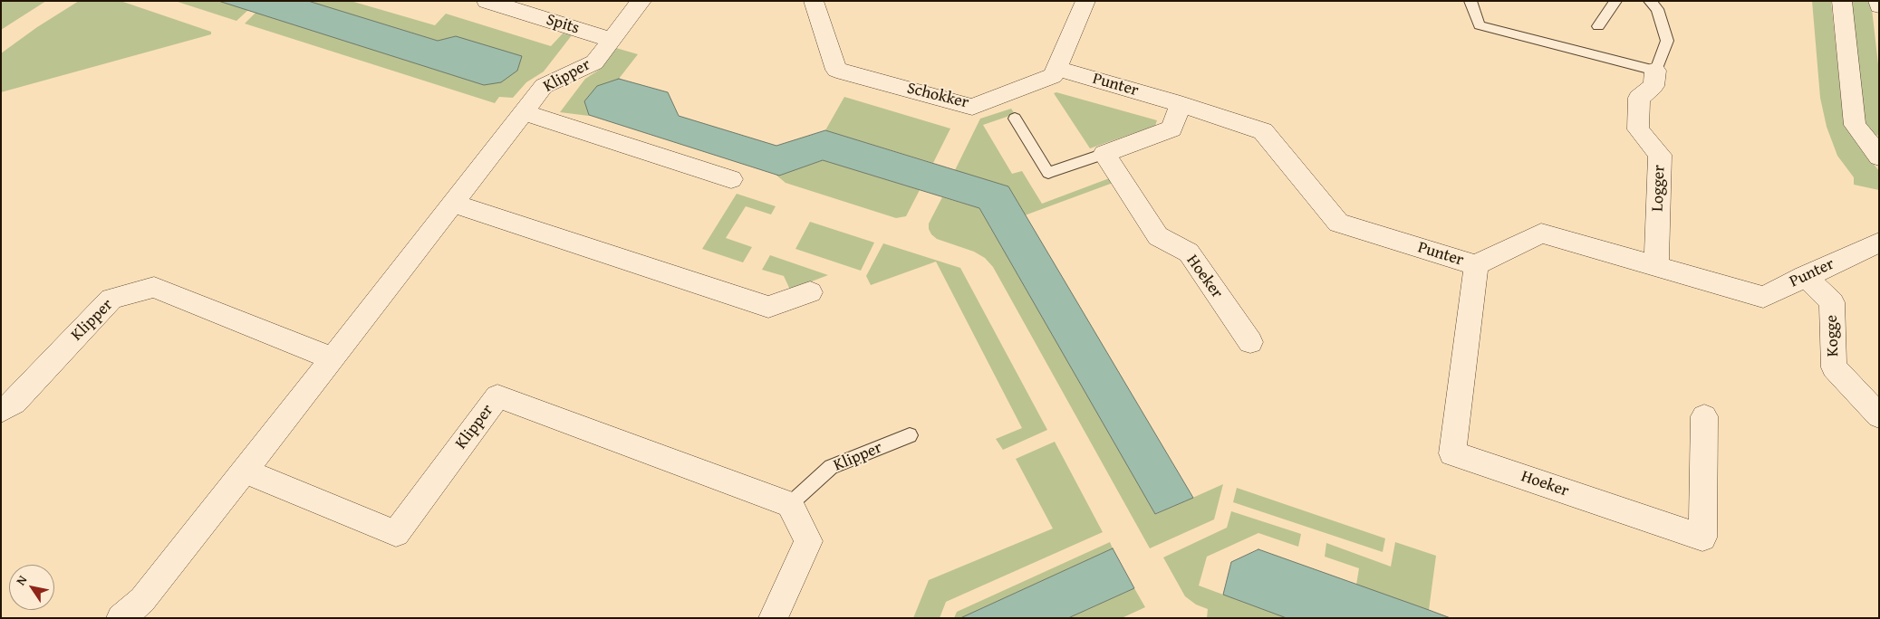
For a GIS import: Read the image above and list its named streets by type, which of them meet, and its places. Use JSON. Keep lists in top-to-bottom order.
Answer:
{
  "streets": {
    "street": [
      "Spits",
      "Klipper",
      "Punter",
      "Schokker",
      "Logger",
      "Hoeker",
      "Kogge"
    ]
  },
  "crossings": [
    ["Spits", "Klipper"],
    ["Punter", "Schokker"],
    ["Punter", "Logger"],
    ["Punter", "Hoeker"],
    ["Punter", "Kogge"]
  ],
  "north": "top left"
}
